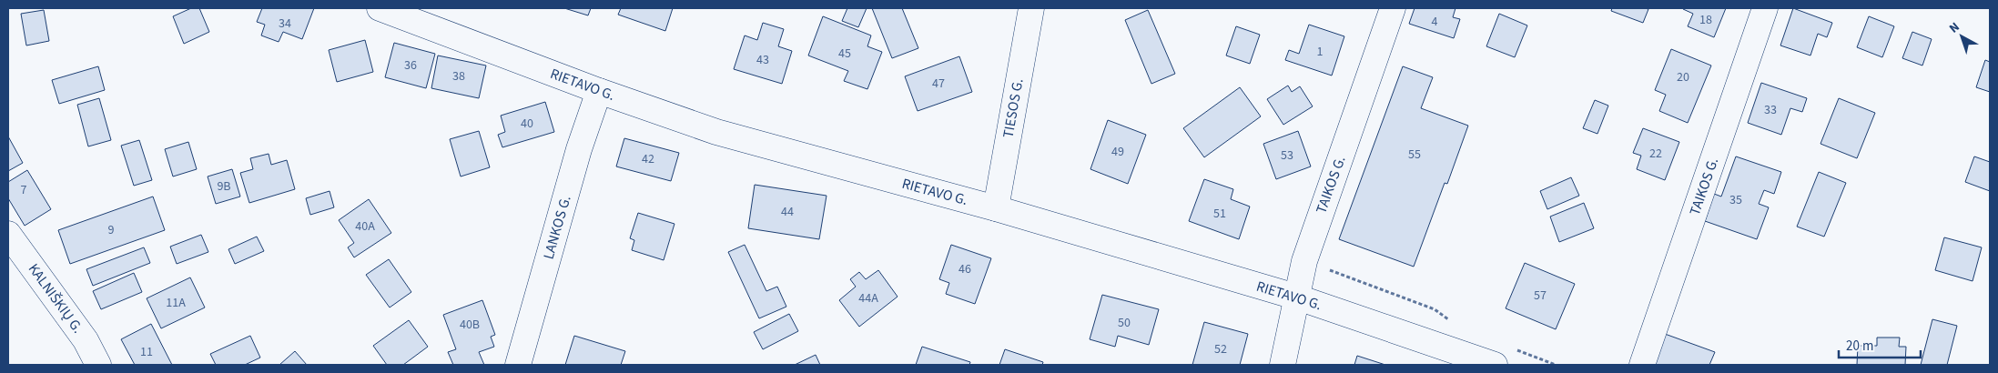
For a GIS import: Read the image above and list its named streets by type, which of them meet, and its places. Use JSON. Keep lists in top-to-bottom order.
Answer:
{
  "streets": {
    "street": [
      "RIETAVO G.",
      "TIESOS G.",
      "TAIKOS G.",
      "LANKOS G.",
      "KALNIŠKIŲ G."
    ]
  },
  "crossings": [
    ["RIETAVO G.", "TIESOS G."],
    ["RIETAVO G.", "TAIKOS G."],
    ["RIETAVO G.", "LANKOS G."]
  ],
  "house_numbers": [
    "18",
    "4",
    "34",
    "1",
    "45",
    "43",
    "36",
    "38",
    "20",
    "47",
    "33",
    "40",
    "49",
    "22",
    "55",
    "53",
    "42",
    "9B",
    "7",
    "35",
    "44",
    "51",
    "40A",
    "9",
    "46",
    "57",
    "44A",
    "11A",
    "50",
    "40B",
    "52",
    "11"
  ],
  "scale_bar": "20 m",
  "north": "top left"
}
